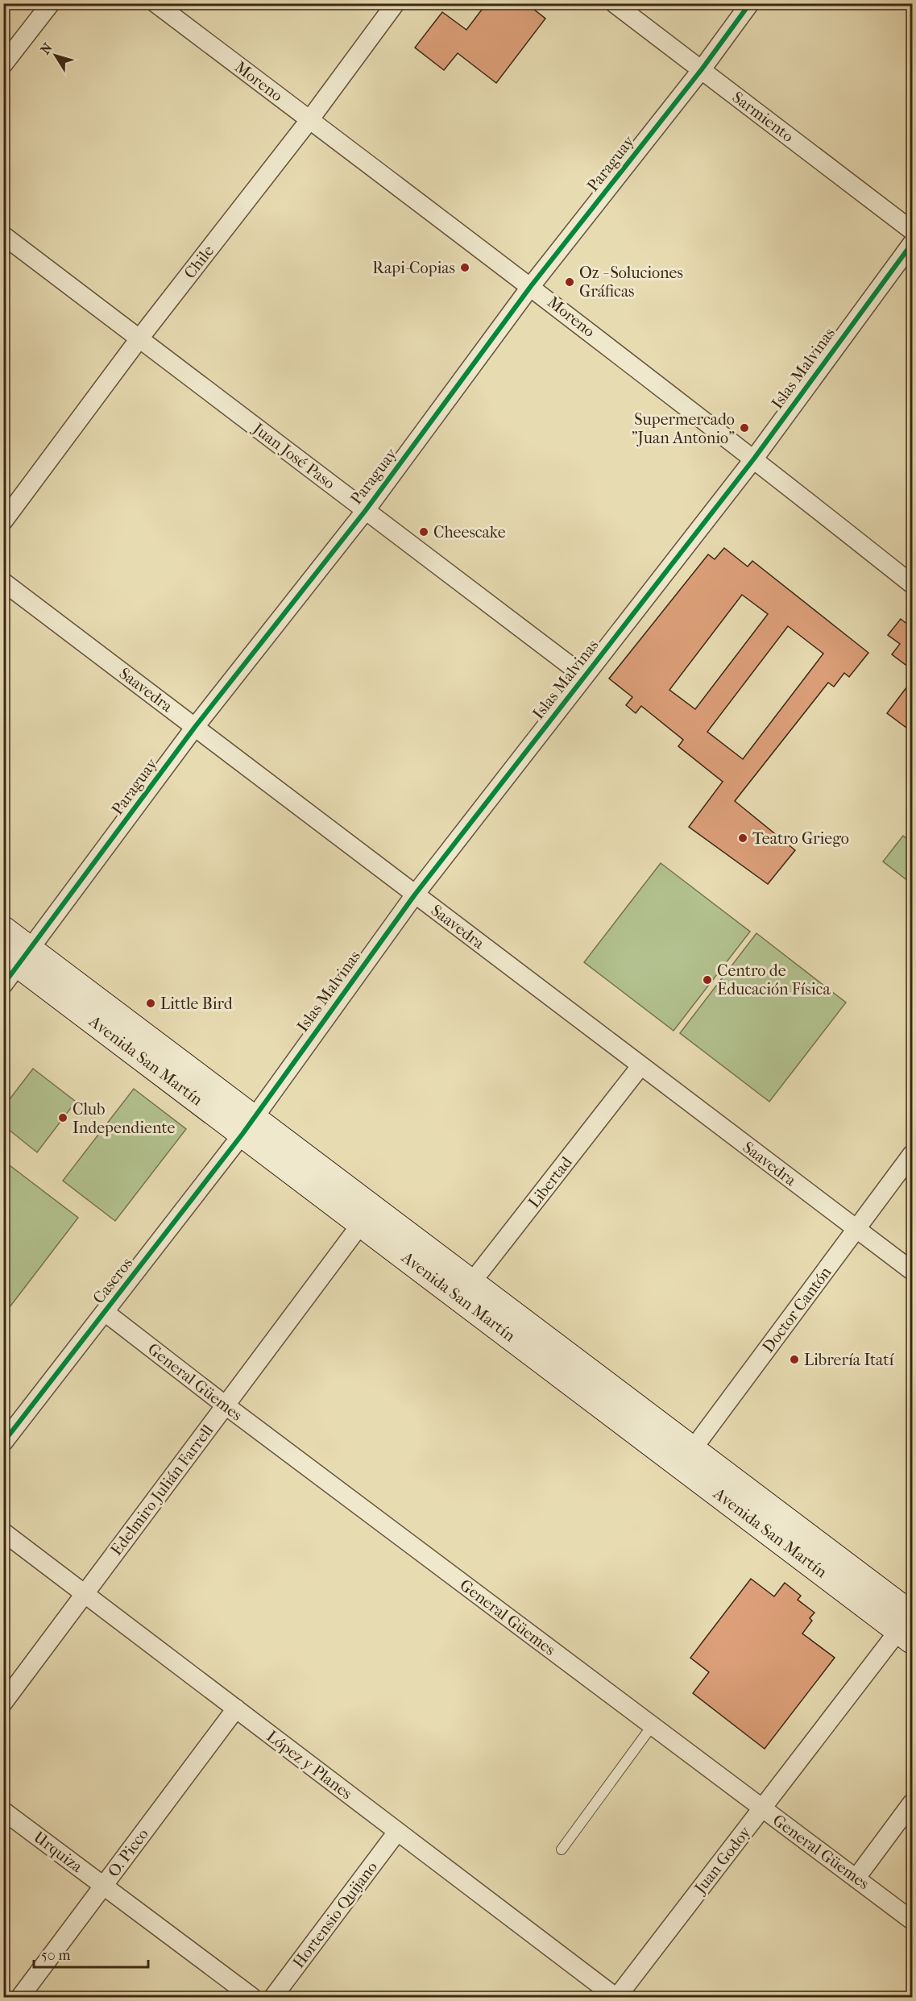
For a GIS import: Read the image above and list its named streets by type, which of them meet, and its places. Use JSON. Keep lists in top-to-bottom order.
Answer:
{
  "streets": {
    "main road": ["Avenida San Martín"],
    "street": [
      "Moreno",
      "Sarmiento",
      "Paraguay",
      "Chile",
      "Islas Malvinas",
      "Juan José Paso",
      "Saavedra",
      "Libertad",
      "Caseros",
      "Doctor Cantón",
      "General Güemes",
      "Edelmiro Julián Farrell",
      "López y Planes",
      "Urquiza",
      "O. Picco",
      "Juan Godoy",
      "Hortensio Quijano"
    ]
  },
  "crossings": [
    ["Moreno", "Paraguay"],
    ["Moreno", "Chile"],
    ["Moreno", "Islas Malvinas"],
    ["Sarmiento", "Paraguay"],
    ["Paraguay", "Juan José Paso"],
    ["Paraguay", "Saavedra"],
    ["Paraguay", "Avenida San Martín"],
    ["Chile", "Juan José Paso"],
    ["Islas Malvinas", "Juan José Paso"],
    ["Islas Malvinas", "Saavedra"],
    ["Islas Malvinas", "Avenida San Martín"],
    ["Islas Malvinas", "Caseros"],
    ["Saavedra", "Libertad"],
    ["Saavedra", "Doctor Cantón"],
    ["Avenida San Martín", "Libertad"],
    ["Avenida San Martín", "Caseros"],
    ["Avenida San Martín", "Doctor Cantón"],
    ["Avenida San Martín", "Edelmiro Julián Farrell"],
    ["Avenida San Martín", "Juan Godoy"],
    ["Caseros", "General Güemes"],
    ["General Güemes", "Edelmiro Julián Farrell"],
    ["General Güemes", "Juan Godoy"],
    ["Edelmiro Julián Farrell", "López y Planes"],
    ["López y Planes", "O. Picco"],
    ["López y Planes", "Juan Godoy"],
    ["López y Planes", "Hortensio Quijano"],
    ["Urquiza", "O. Picco"]
  ],
  "places": [
    "Rapi-Copias",
    "Oz - Soluciones Gráficas",
    "Supermercado \"Juan Antonio\"",
    "Cheescake",
    "Teatro Griego",
    "Centro de Educación Física",
    "Little Bird",
    "Club Independiente",
    "Librería Itatí"
  ],
  "scale_bar": "50 m",
  "north": "top left"
}
